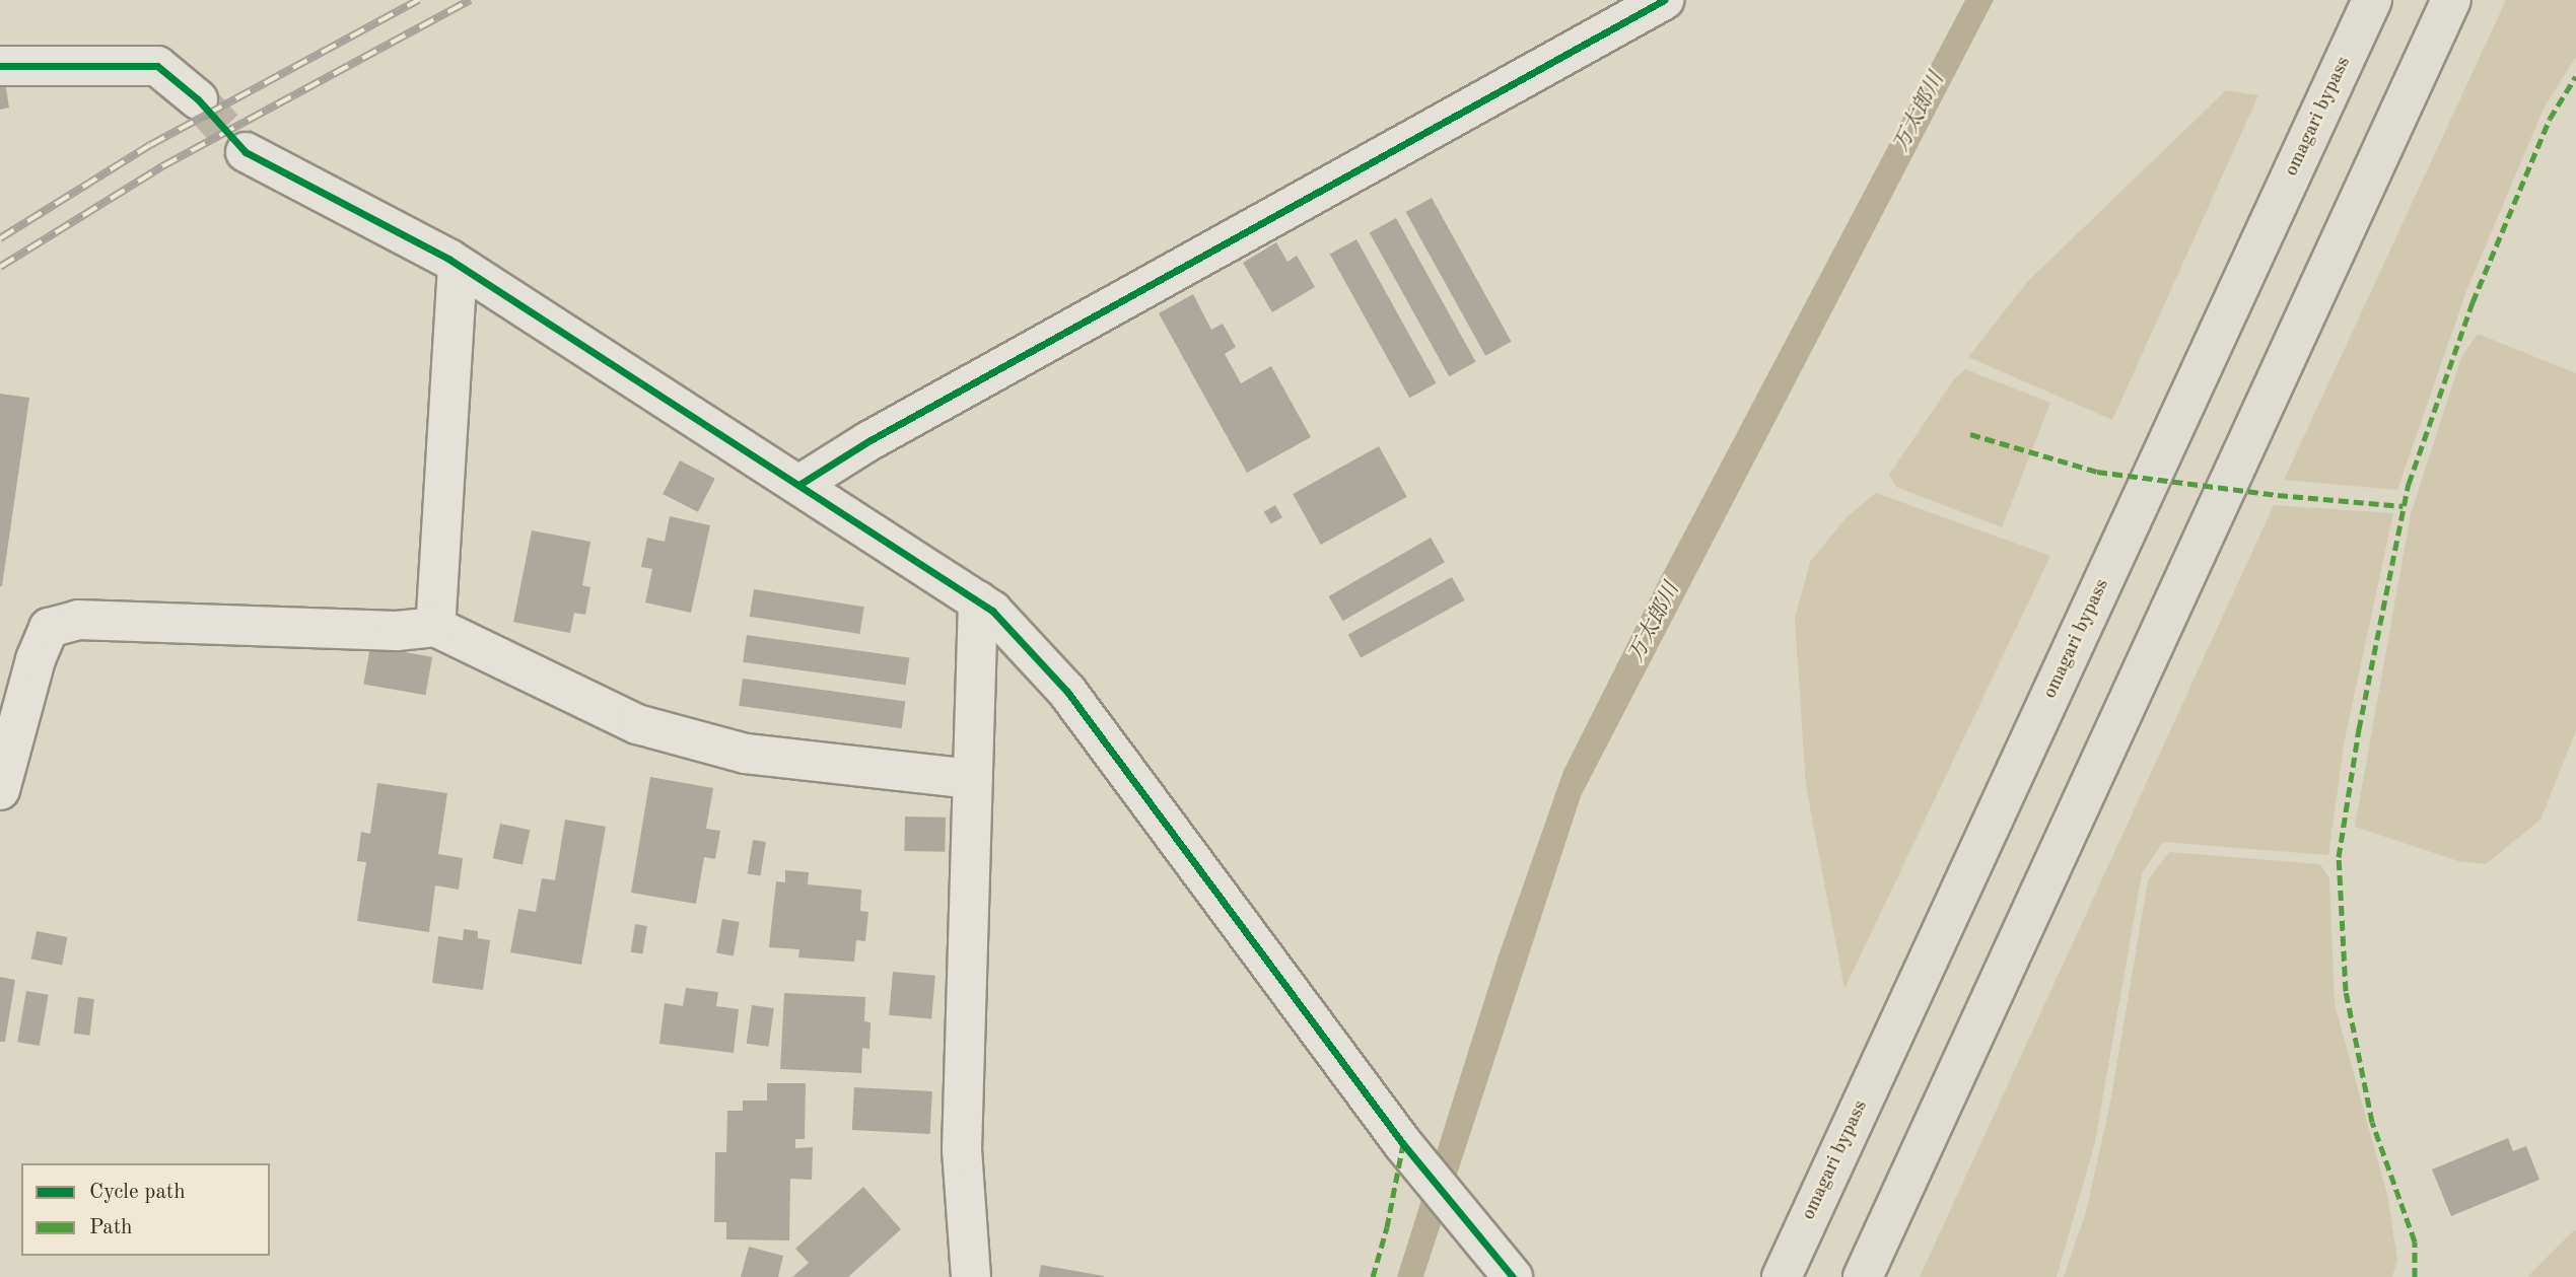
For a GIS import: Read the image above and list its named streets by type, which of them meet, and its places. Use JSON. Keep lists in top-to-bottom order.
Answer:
{
  "streets": {
    "highway": ["omagari bypass"]
  },
  "water": ["万太郎川"],
  "legend": ["Cycle path", "Path"]
}
